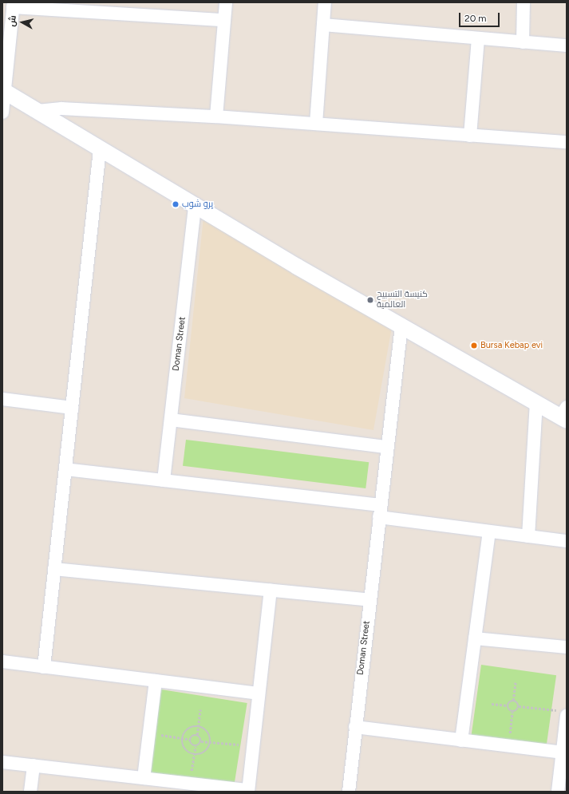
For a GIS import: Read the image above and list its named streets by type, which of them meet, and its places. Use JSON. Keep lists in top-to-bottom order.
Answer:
{
  "streets": {
    "street": ["Doman Street"]
  },
  "places": ["پرو شوب", "كنيسة التسبيح العالمية", "Bursa Kebap evi"],
  "scale_bar": "20 m",
  "north": "left"
}
